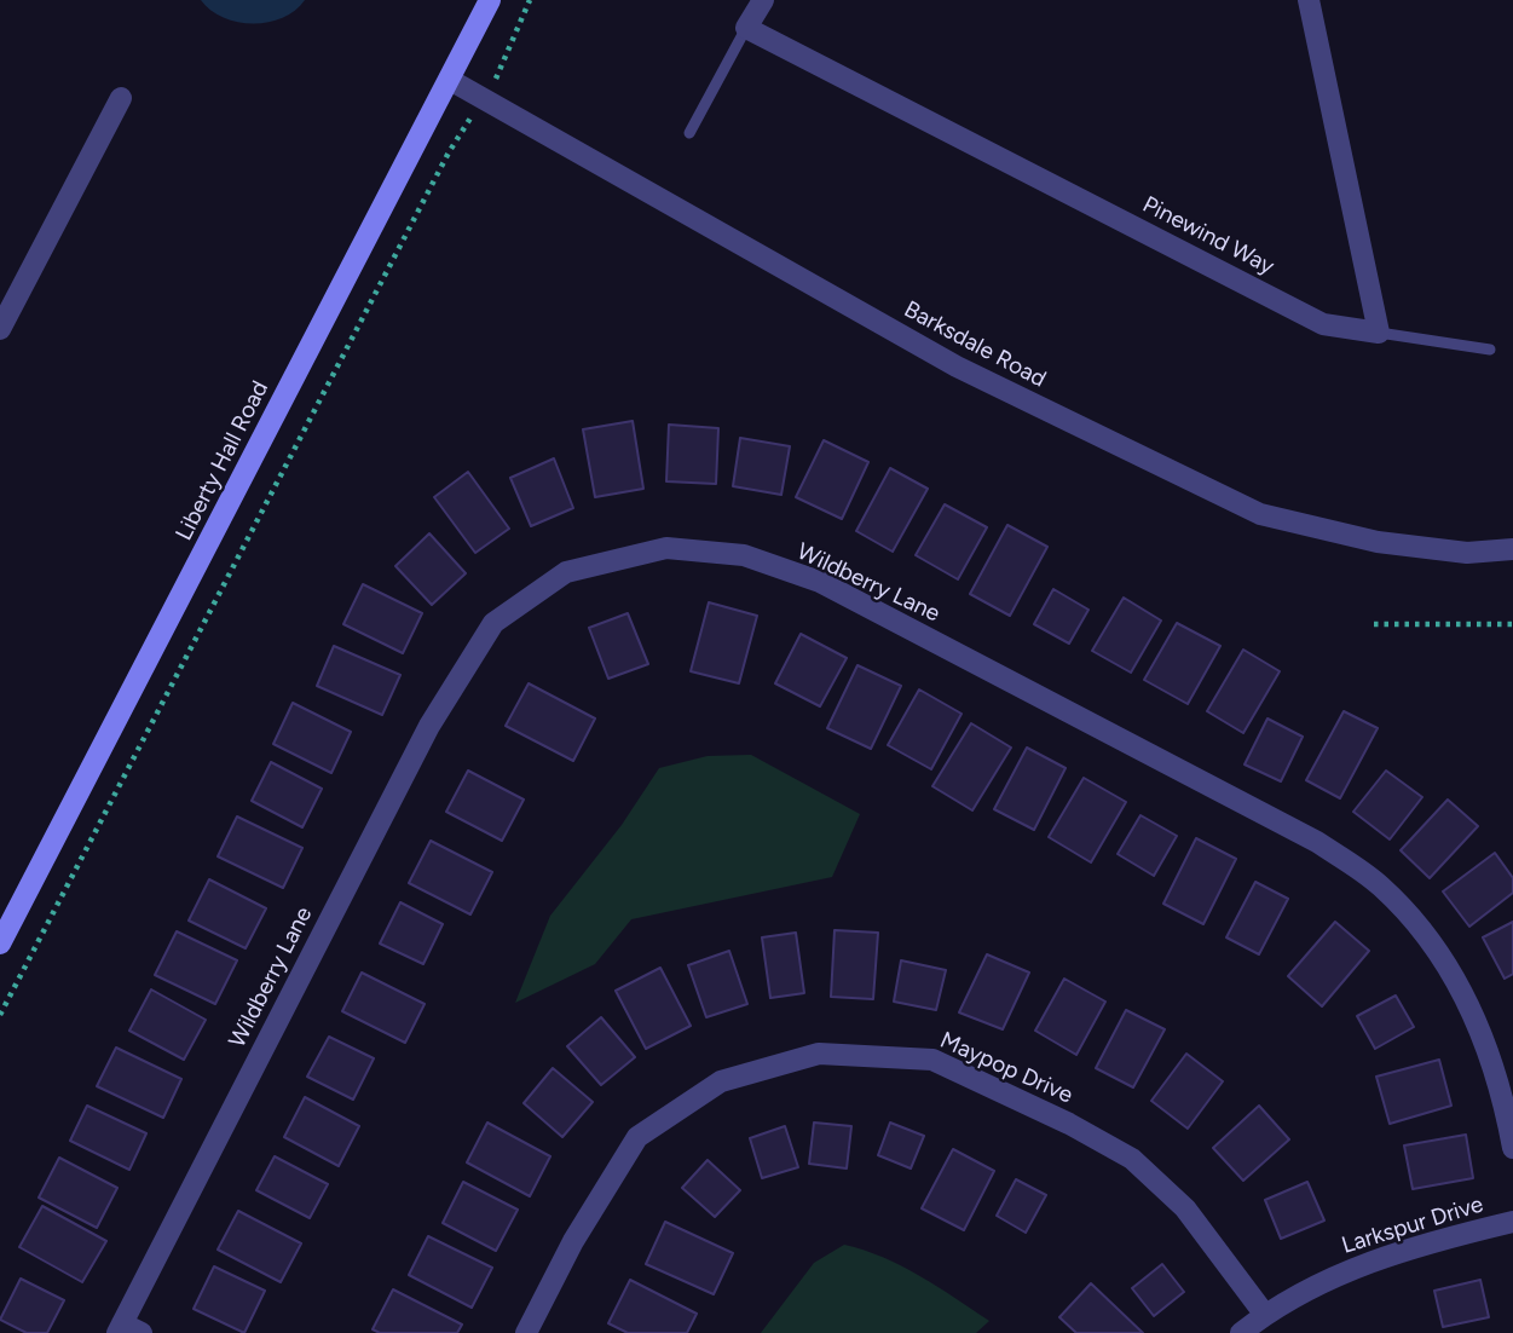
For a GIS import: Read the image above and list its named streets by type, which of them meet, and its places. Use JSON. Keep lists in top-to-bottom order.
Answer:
{
  "streets": {
    "main road": ["Liberty Hall Road"],
    "street": [
      "Pinewind Way",
      "Barksdale Road",
      "Wildberry Lane",
      "Maypop Drive",
      "Larkspur Drive"
    ]
  },
  "crossings": [
    ["Barksdale Road", "Liberty Hall Road"],
    ["Maypop Drive", "Larkspur Drive"]
  ]
}
